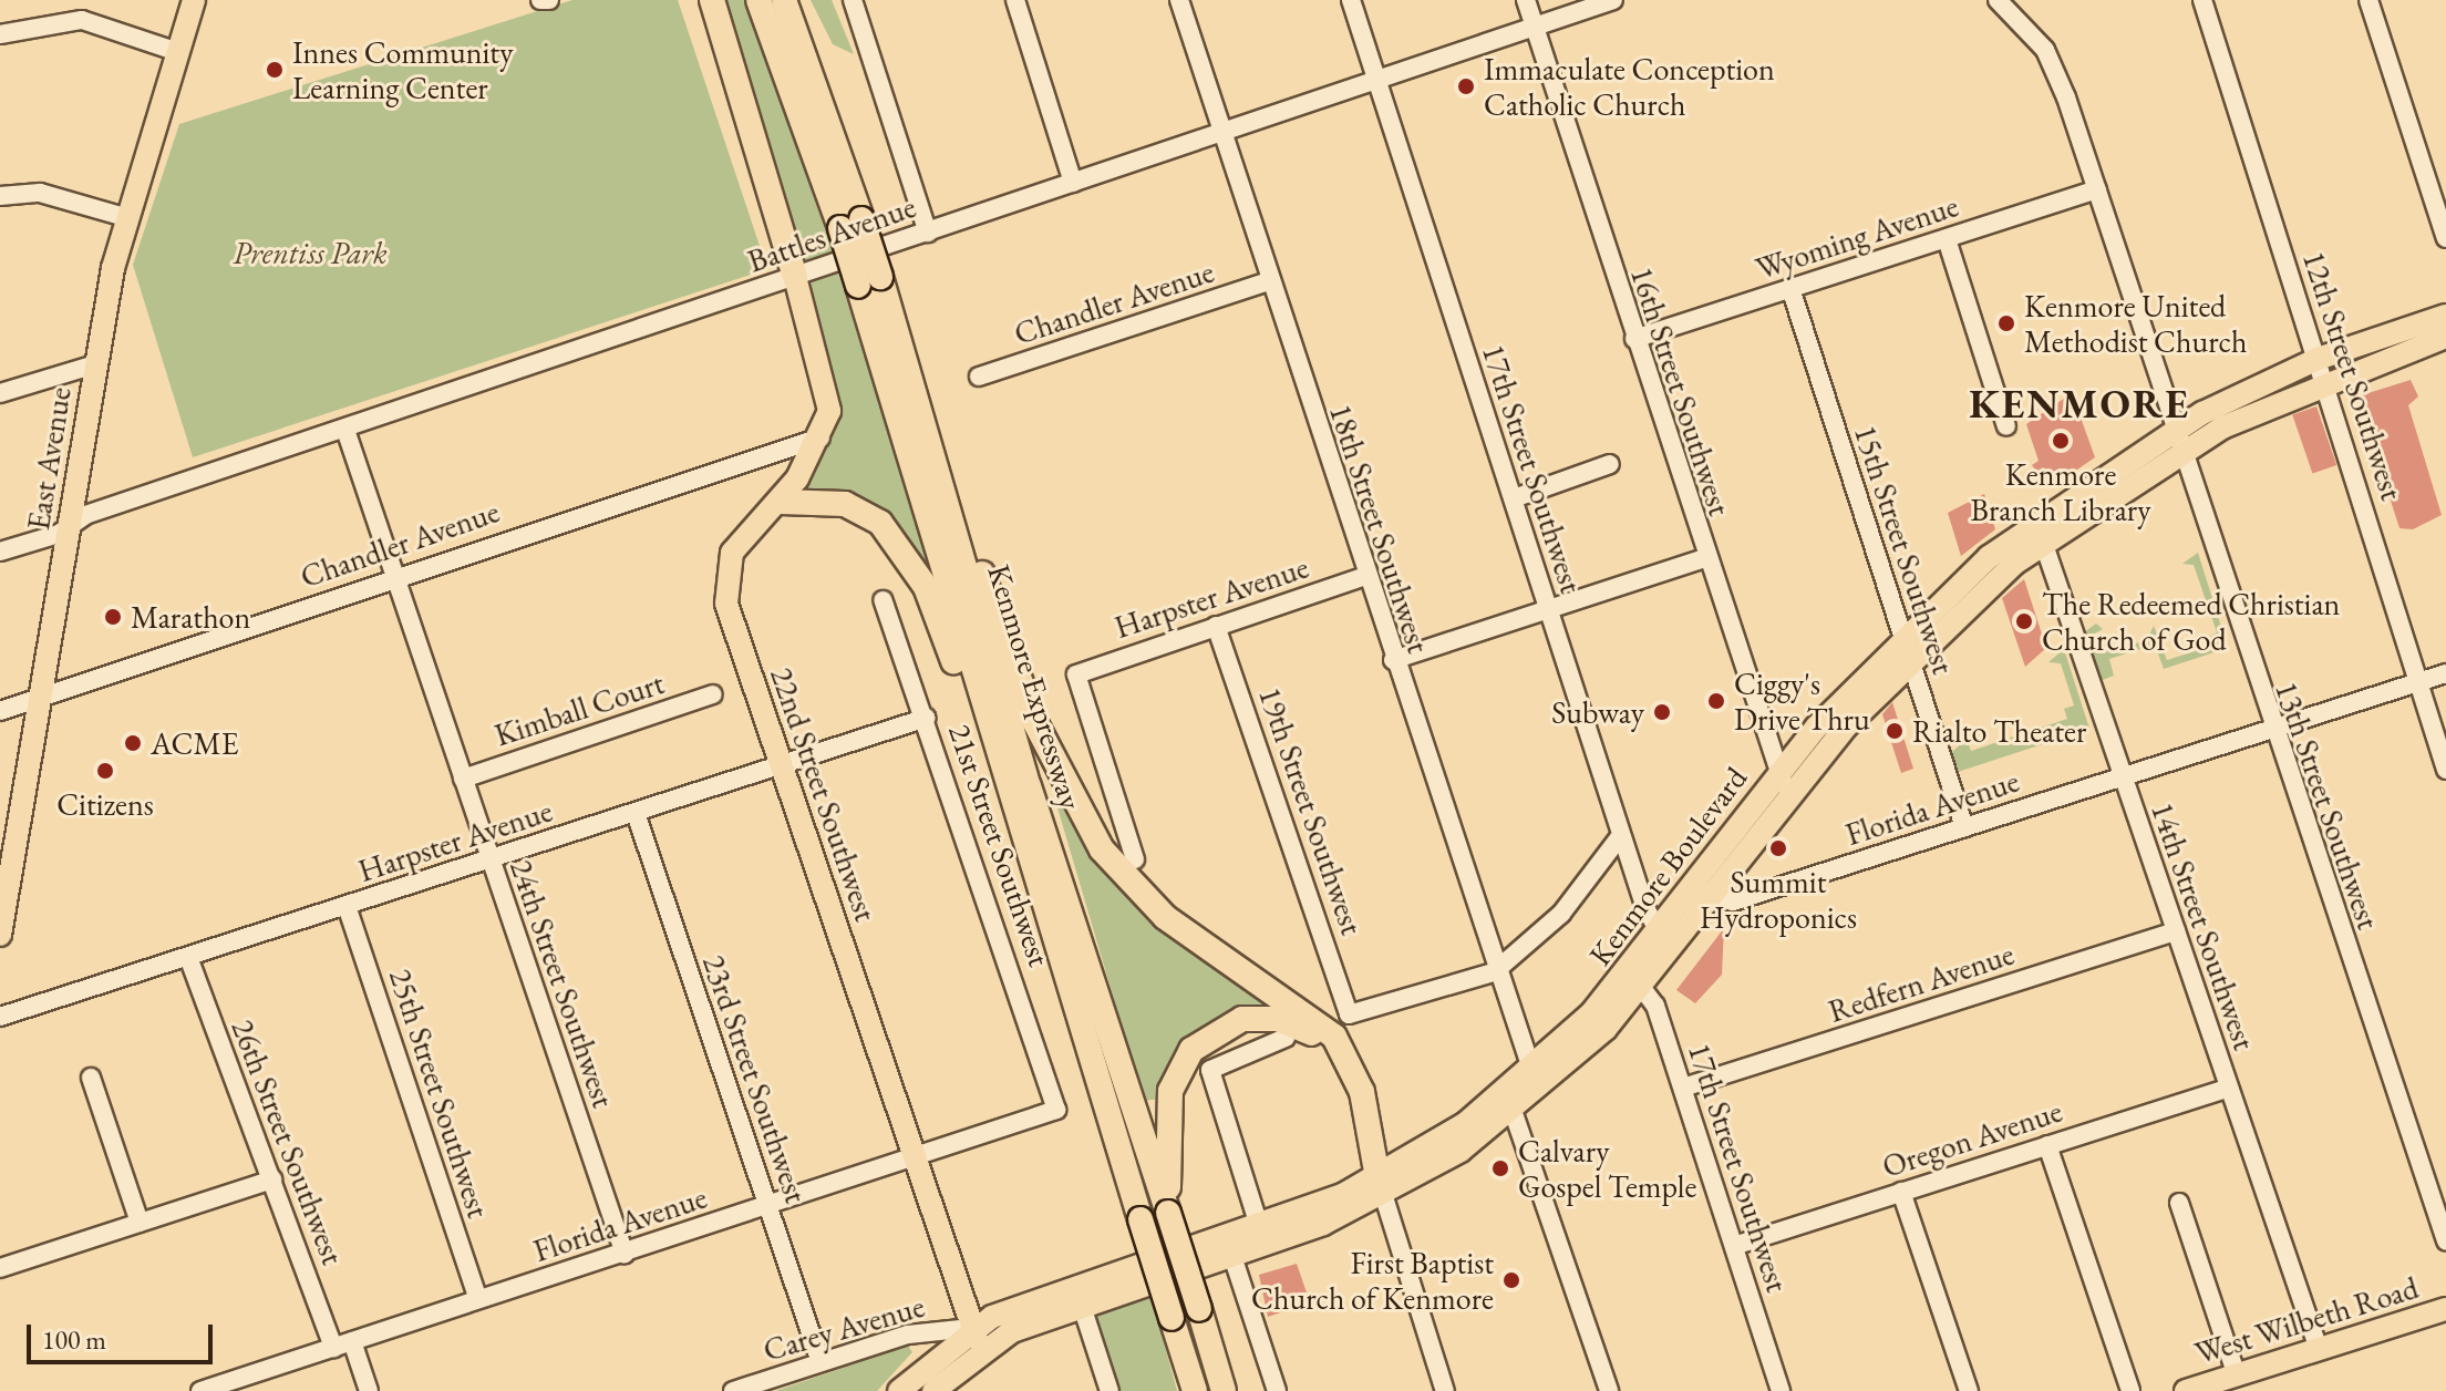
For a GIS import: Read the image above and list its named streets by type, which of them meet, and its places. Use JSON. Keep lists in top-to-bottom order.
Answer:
{
  "streets": {
    "highway": ["Kenmore Expressway"],
    "main road": [
      "East Avenue",
      "22nd Street Southwest",
      "Kenmore Boulevard",
      "West Wilbeth Road"
    ],
    "street": [
      "Battles Avenue",
      "Wyoming Avenue",
      "Chandler Avenue",
      "12th Street Southwest",
      "16th Street Southwest",
      "17th Street Southwest",
      "18th Street Southwest",
      "15th Street Southwest",
      "Harpster Avenue",
      "Kimball Court",
      "13th Street Southwest",
      "Florida Avenue",
      "19th Street Southwest",
      "21st Street Southwest",
      "14th Street Southwest",
      "Redfern Avenue",
      "24th Street Southwest",
      "23rd Street Southwest",
      "25th Street Southwest",
      "Oregon Avenue",
      "26th Street Southwest",
      "Carey Avenue"
    ]
  },
  "crossings": [
    ["Battles Avenue", "16th Street Southwest"],
    ["Battles Avenue", "East Avenue"],
    ["Battles Avenue", "17th Street Southwest"],
    ["Battles Avenue", "18th Street Southwest"],
    ["Battles Avenue", "22nd Street Southwest"],
    ["Battles Avenue", "24th Street Southwest"],
    ["Wyoming Avenue", "16th Street Southwest"],
    ["Wyoming Avenue", "15th Street Southwest"],
    ["Wyoming Avenue", "13th Street Southwest"],
    ["Chandler Avenue", "East Avenue"],
    ["Chandler Avenue", "18th Street Southwest"],
    ["Chandler Avenue", "22nd Street Southwest"],
    ["Chandler Avenue", "24th Street Southwest"],
    ["12th Street Southwest", "Florida Avenue"],
    ["12th Street Southwest", "Kenmore Boulevard"],
    ["16th Street Southwest", "Kenmore Boulevard"],
    ["17th Street Southwest", "Kenmore Boulevard"],
    ["17th Street Southwest", "Redfern Avenue"],
    ["17th Street Southwest", "Oregon Avenue"],
    ["18th Street Southwest", "Harpster Avenue"],
    ["18th Street Southwest", "19th Street Southwest"],
    ["18th Street Southwest", "Kenmore Boulevard"],
    ["15th Street Southwest", "Florida Avenue"],
    ["15th Street Southwest", "Kenmore Boulevard"],
    ["Harpster Avenue", "22nd Street Southwest"],
    ["Harpster Avenue", "19th Street Southwest"],
    ["Harpster Avenue", "21st Street Southwest"],
    ["Harpster Avenue", "24th Street Southwest"],
    ["Harpster Avenue", "23rd Street Southwest"],
    ["Harpster Avenue", "25th Street Southwest"],
    ["Harpster Avenue", "26th Street Southwest"],
    ["Kimball Court", "24th Street Southwest"],
    ["22nd Street Southwest", "Florida Avenue"],
    ["22nd Street Southwest", "Kenmore Boulevard"],
    ["22nd Street Southwest", "Carey Avenue"],
    ["13th Street Southwest", "Florida Avenue"],
    ["13th Street Southwest", "Kenmore Boulevard"],
    ["Florida Avenue", "21st Street Southwest"],
    ["Florida Avenue", "Kenmore Boulevard"],
    ["Florida Avenue", "14th Street Southwest"],
    ["Florida Avenue", "24th Street Southwest"],
    ["Florida Avenue", "23rd Street Southwest"],
    ["Florida Avenue", "25th Street Southwest"],
    ["Florida Avenue", "26th Street Southwest"],
    ["Kenmore Boulevard", "14th Street Southwest"],
    ["Kenmore Boulevard", "Carey Avenue"],
    ["14th Street Southwest", "Redfern Avenue"],
    ["14th Street Southwest", "Oregon Avenue"],
    ["14th Street Southwest", "West Wilbeth Road"],
    ["23rd Street Southwest", "Carey Avenue"]
  ],
  "districts": ["KENMORE"],
  "parks": ["Prentiss Park"],
  "places": [
    "Innes Community Learning Center",
    "Immaculate Conception Catholic Church",
    "Kenmore United Methodist Church",
    "Kenmore Branch Library",
    "Marathon",
    "The Redeemed Christian Church of God",
    "Ciggy's Drive Thru",
    "Subway",
    "Rialto Theater",
    "ACME",
    "Citizens",
    "Summit Hydroponics",
    "Calvary Gospel Temple",
    "First Baptist Church of Kenmore"
  ],
  "scale_bar": "100 m"
}
